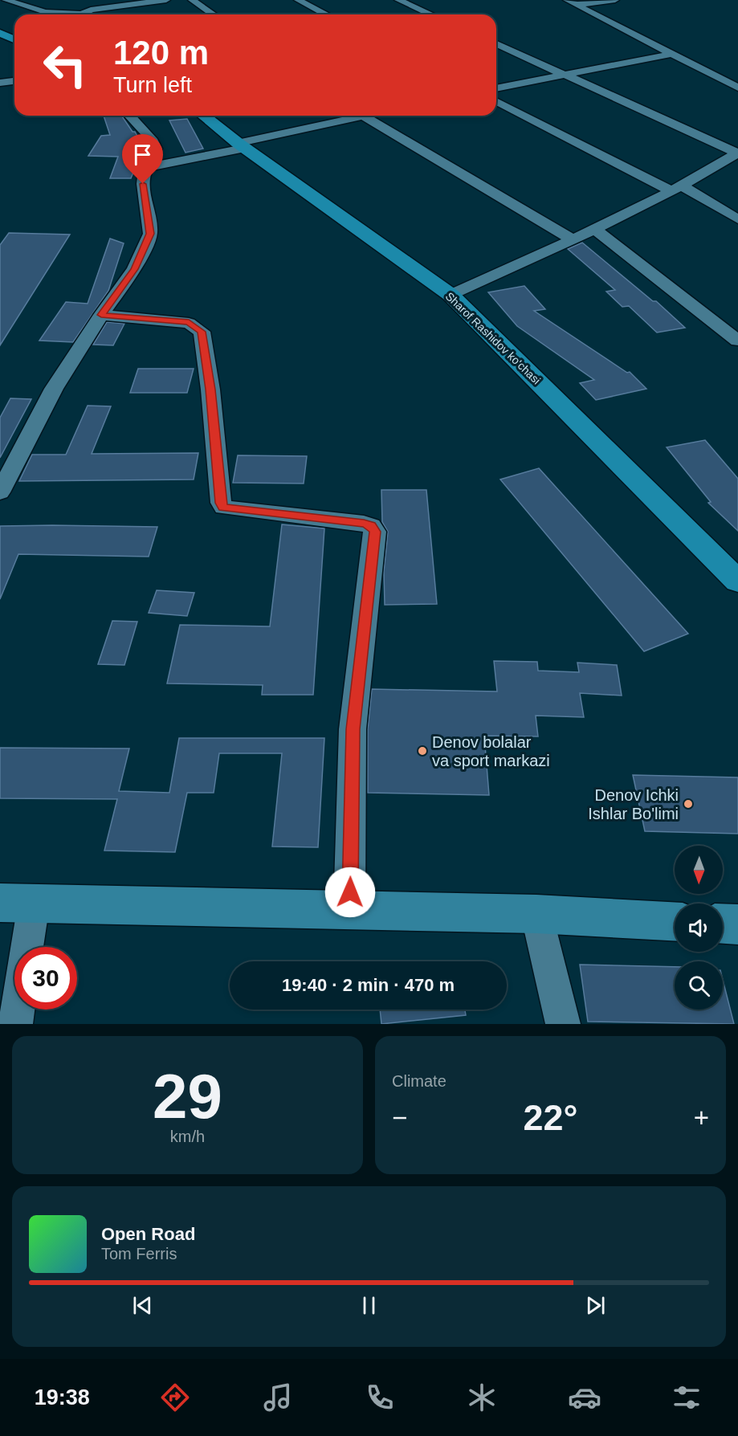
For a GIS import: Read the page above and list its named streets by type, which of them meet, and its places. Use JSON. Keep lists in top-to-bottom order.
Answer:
{
  "streets": {
    "main road": ["Sharof Rashidov ko'chasi"]
  },
  "places": ["Denov bolalar va sport markazi", "Denov Ichki Ishlar Bo'limi"],
  "north": "bottom",
  "page": {
    "turn": ["120 m", "Turn left"],
    "limit": "30",
    "trip": "19:40 · 2 min · 470 m",
    "tile": [
      ["29", "km/h"],
      "Climate"
    ],
    "heat": ["−", "22°", "+"],
    "song": ["Open Road", "Tom Ferris"],
    "tabs": "19:38"
  }
}
